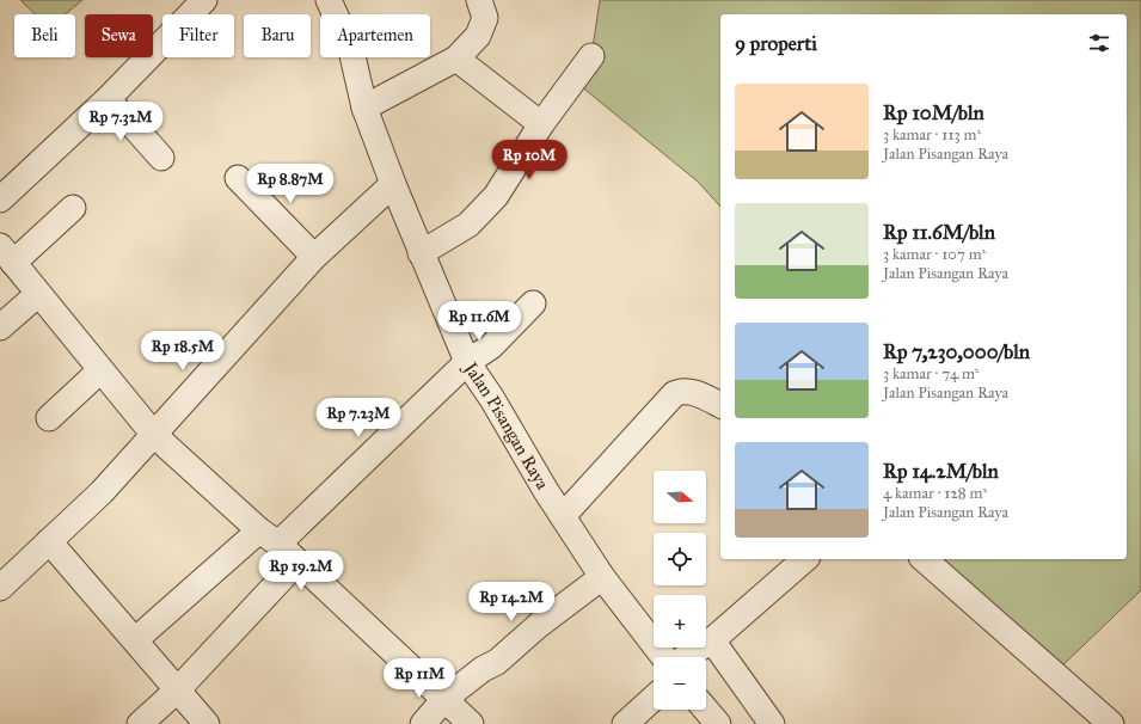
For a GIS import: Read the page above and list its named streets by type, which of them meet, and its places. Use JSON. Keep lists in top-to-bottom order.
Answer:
{
  "streets": {
    "street": ["Jalan Pisangan Raya"]
  },
  "north": "right",
  "page": {
    "chip": [
      "Beli",
      "Sewa",
      "Filter",
      "Baru",
      "Apartemen"
    ],
    "heading": "9 properti",
    "list": [
      {
        "name": "Rp 10M/bln",
        "note": "3 kamar · 113 m² · Jalan Pisangan Raya"
      },
      {
        "name": "Rp 11.6M/bln",
        "note": "3 kamar · 107 m² · Jalan Pisangan Raya"
      },
      {
        "name": "Rp 7,230,000/bln",
        "note": "3 kamar · 74 m² · Jalan Pisangan Raya"
      },
      {
        "name": "Rp 14.2M/bln",
        "note": "4 kamar · 128 m² · Jalan Pisangan Raya"
      }
    ],
    "price": [
      "Rp 7.32M",
      "Rp 10M",
      "Rp 8.87M",
      "Rp 11.6M",
      "Rp 18.5M",
      "Rp 7.23M",
      "Rp 19.2M",
      "Rp 14.2M",
      "Rp 11M"
    ],
    "map_buttons": ["+", "−"]
  }
}
